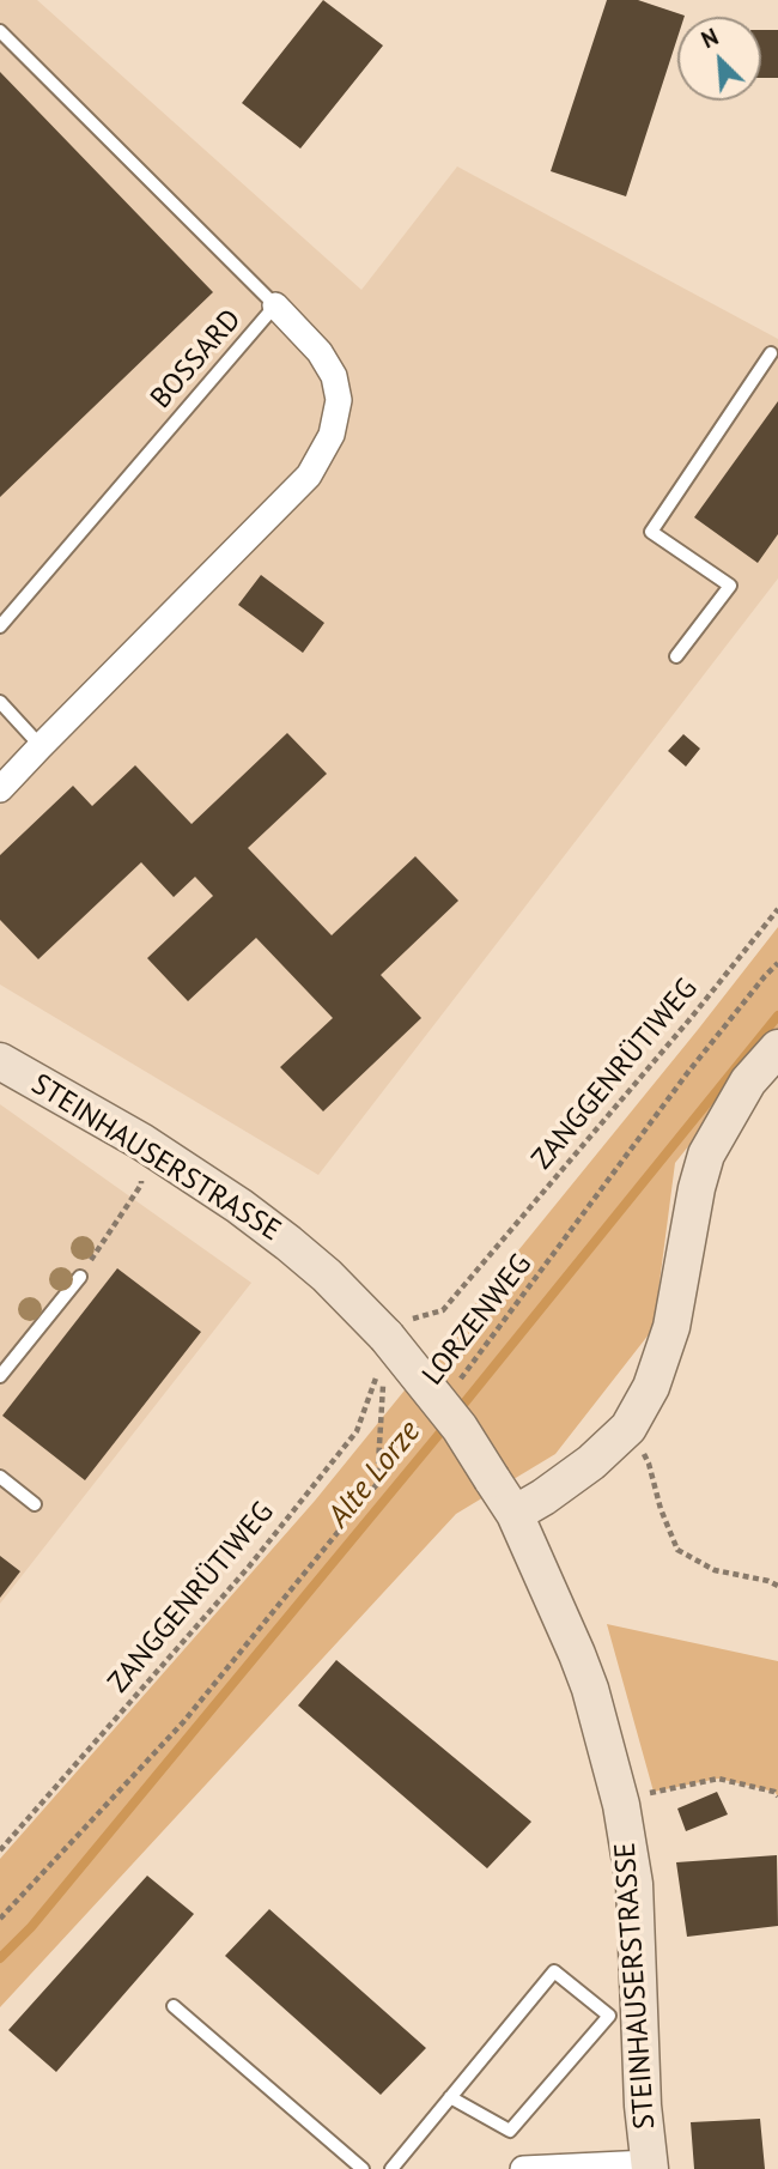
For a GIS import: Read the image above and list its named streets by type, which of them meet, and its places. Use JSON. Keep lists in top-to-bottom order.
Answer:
{
  "streets": {
    "street": ["STEINHAUSERSTRASSE"],
    "lane": ["BOSSARD"],
    "path": ["ZANGGENRÜTIWEG", "LORZENWEG"]
  },
  "crossings": [
    ["ZANGGENRÜTIWEG", "STEINHAUSERSTRASSE"]
  ],
  "water": ["Alte Lorze"],
  "north": "top left"
}
